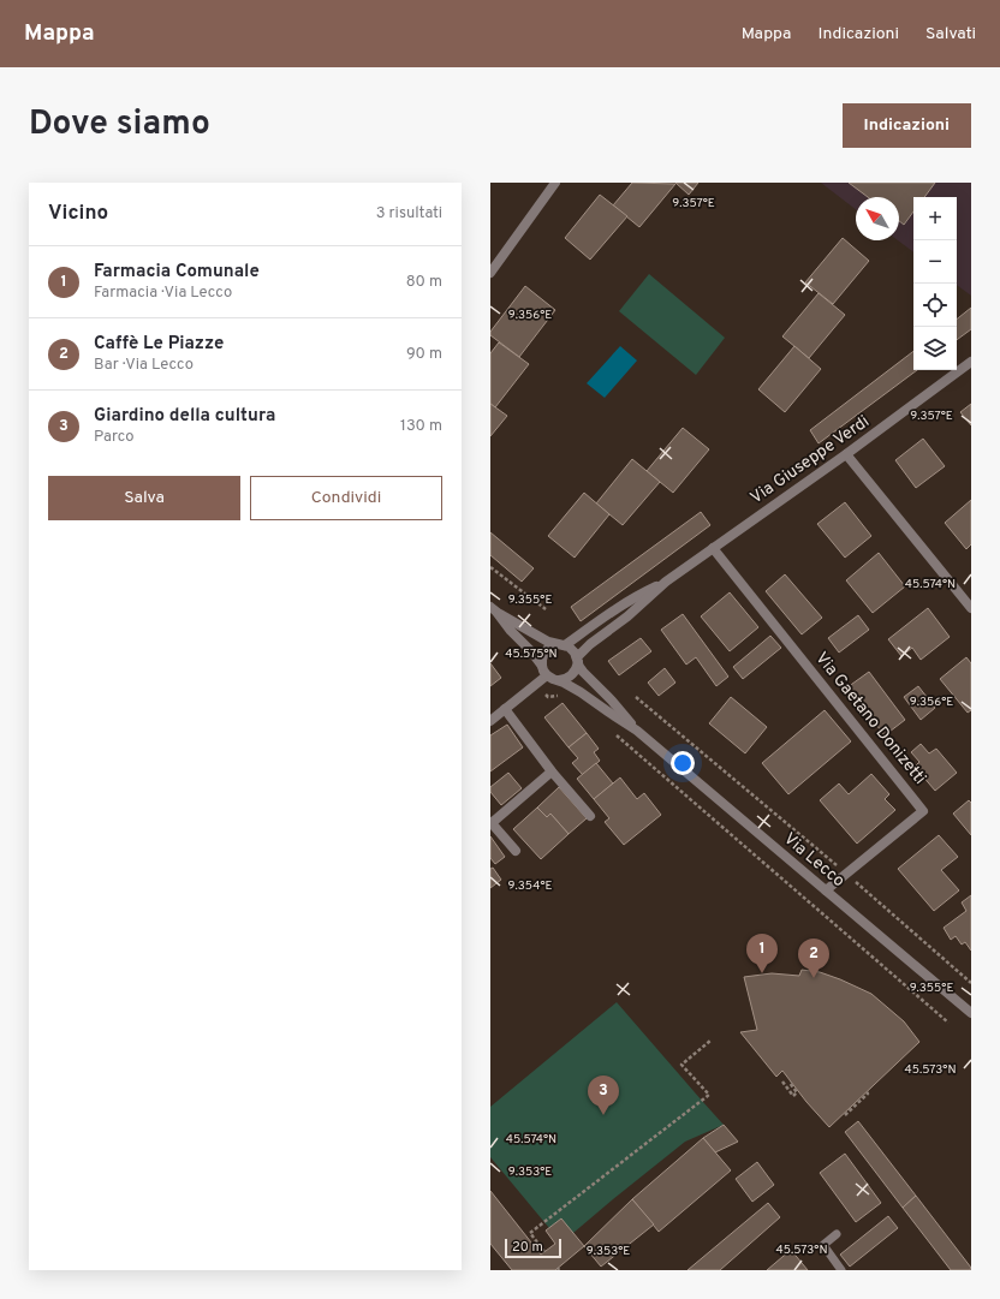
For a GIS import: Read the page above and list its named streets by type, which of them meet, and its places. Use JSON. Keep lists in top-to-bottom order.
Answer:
{
  "streets": {
    "street": ["Via Giuseppe Verdi", "Via Gaetano Donizetti", "Via Lecco"]
  },
  "crossings": [
    ["Via Giuseppe Verdi", "Via Gaetano Donizetti"],
    ["Via Giuseppe Verdi", "Via Lecco"],
    ["Via Gaetano Donizetti", "Via Lecco"]
  ],
  "scale_bar": "20 m",
  "north": "top left",
  "page": {
    "header": "Mappa",
    "nav": ["Mappa", "Indicazioni", "Salvati"],
    "title": "Dove siamo",
    "buttons": [
      "Indicazioni",
      ["Salva", "Condividi"]
    ],
    "heading": ["Vicino", "3 risultati"],
    "map_buttons": ["+", "−"],
    "list": [
      {
        "mark": "1",
        "name": "Farmacia Comunale",
        "note": "Farmacia · Via Lecco",
        "value": "80 m"
      },
      {
        "mark": "2",
        "name": "Caffè Le Piazze",
        "note": "Bar · Via Lecco",
        "value": "90 m"
      },
      {
        "mark": "3",
        "name": "Giardino della cultura",
        "note": "Parco",
        "value": "130 m"
      }
    ],
    "pins": ["1", "2", "3"],
    "scale": "20 m"
  },
  "coordinates": [
    "9.357°E",
    "9.356°E",
    "45.574°N",
    "9.355°E",
    "45.575°N",
    "9.354°E",
    "45.573°N",
    "9.353°E"
  ]
}
